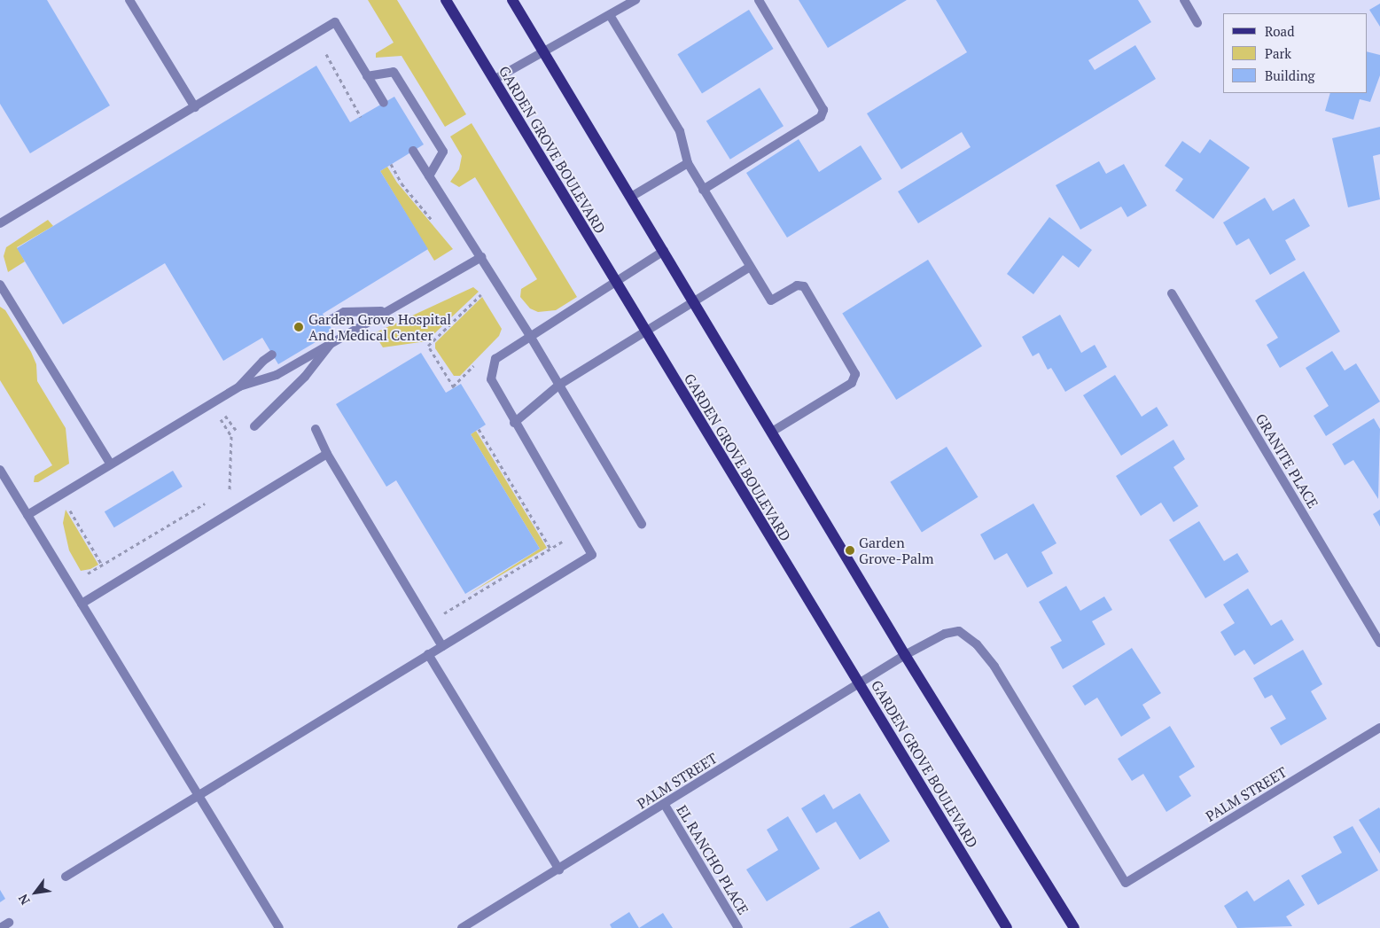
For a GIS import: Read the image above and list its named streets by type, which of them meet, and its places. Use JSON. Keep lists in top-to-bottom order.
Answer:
{
  "streets": {
    "main road": ["GARDEN GROVE BOULEVARD"],
    "street": ["GRANITE PLACE", "PALM STREET", "EL RANCHO PLACE"]
  },
  "crossings": [
    ["GARDEN GROVE BOULEVARD", "PALM STREET"],
    ["PALM STREET", "EL RANCHO PLACE"]
  ],
  "places": ["Garden Grove Hospital And Medical Center", "Garden Grove-Palm"],
  "legend": ["Road", "Park", "Building"],
  "north": "bottom left"
}
